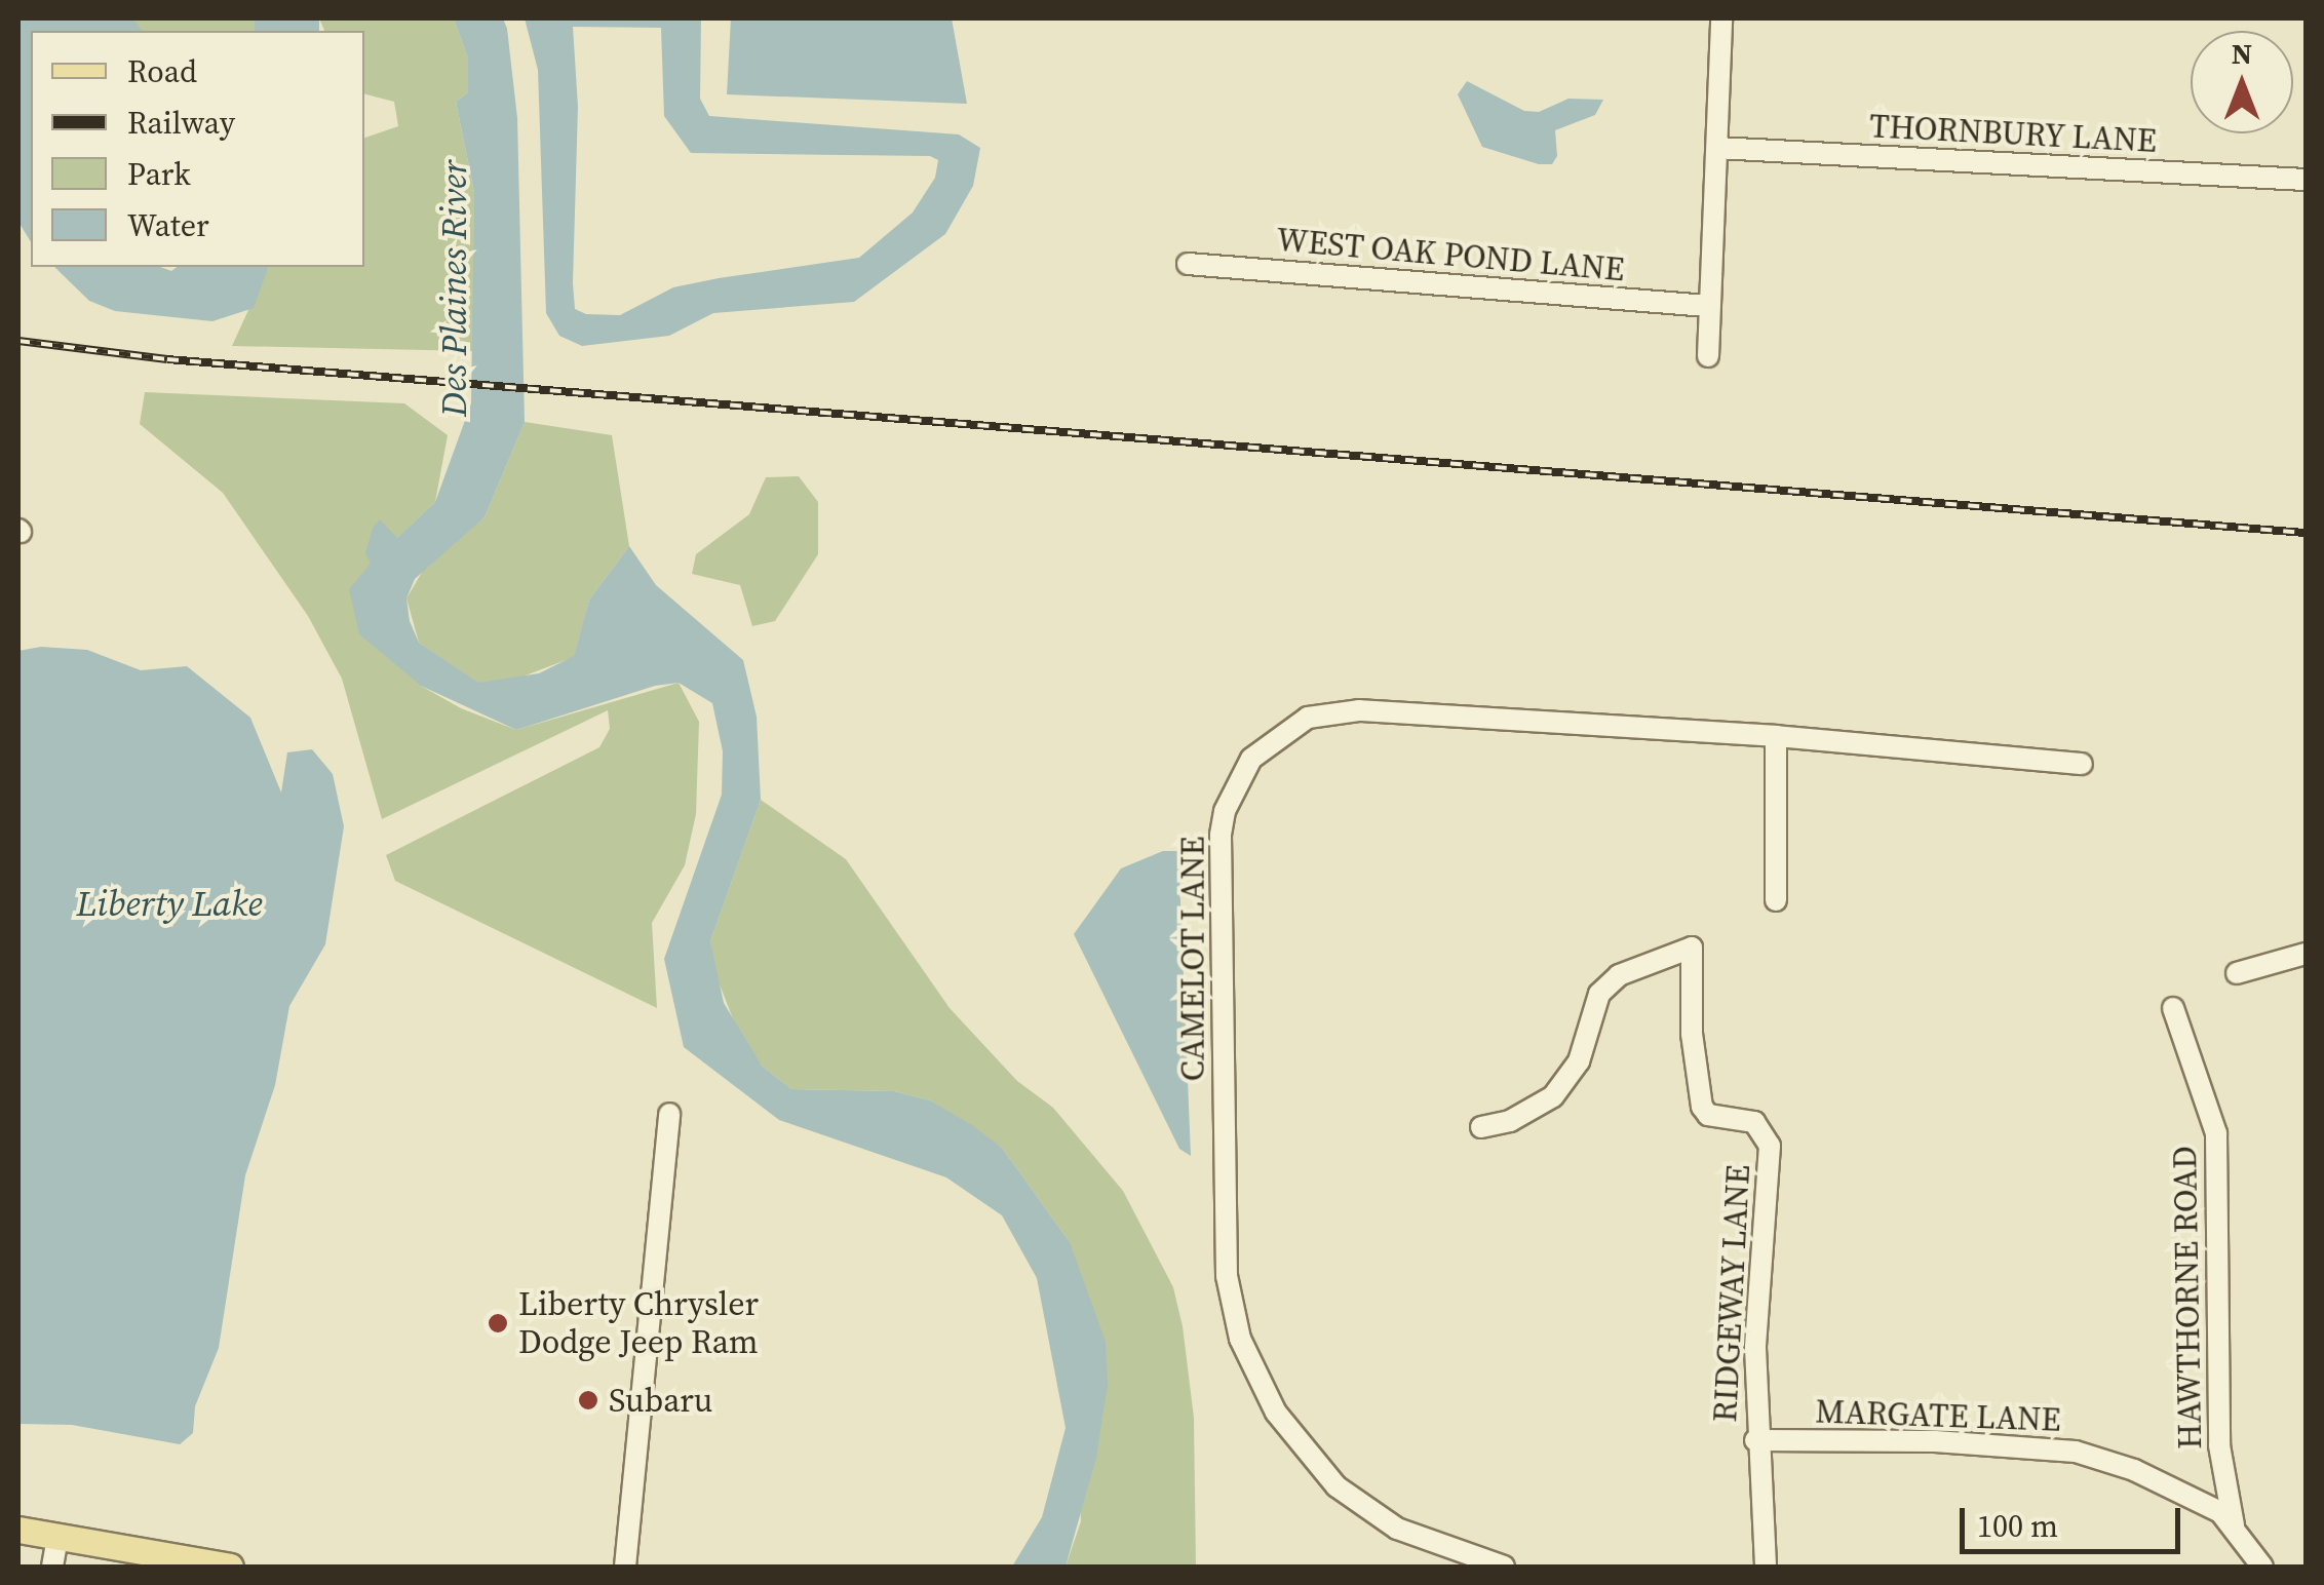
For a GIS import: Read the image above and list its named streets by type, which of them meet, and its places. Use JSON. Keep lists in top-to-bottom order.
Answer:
{
  "streets": {
    "street": [
      "THORNBURY LANE",
      "WEST OAK POND LANE",
      "CAMELOT LANE",
      "RIDGEWAY LANE",
      "HAWTHORNE ROAD",
      "MARGATE LANE"
    ]
  },
  "crossings": [
    ["RIDGEWAY LANE", "MARGATE LANE"],
    ["HAWTHORNE ROAD", "MARGATE LANE"]
  ],
  "water": ["Des Plaines River", "Liberty Lake"],
  "places": ["Liberty Chrysler Dodge Jeep Ram", "Subaru"],
  "legend": [
    "Road",
    "Railway",
    "Park",
    "Water"
  ],
  "scale_bar": "100 m",
  "north": "top"
}
